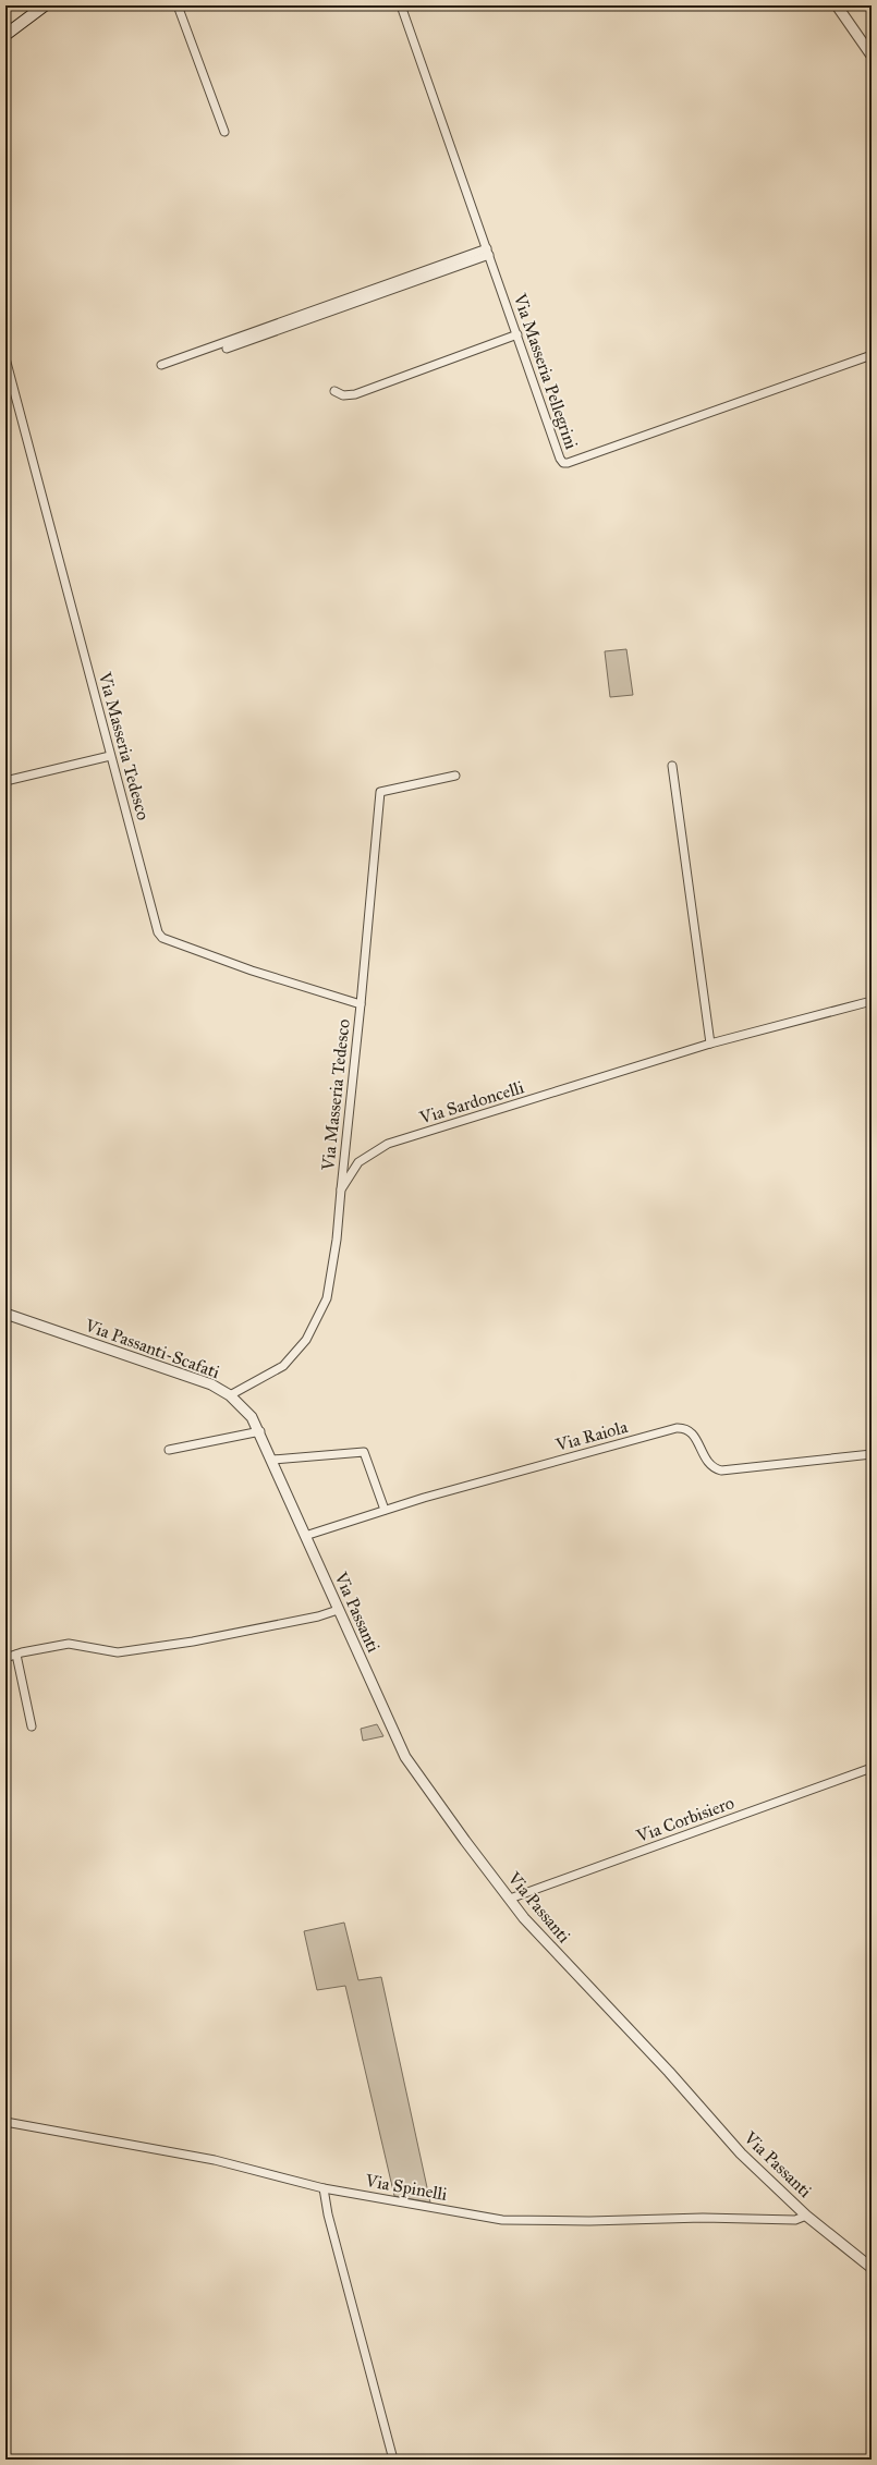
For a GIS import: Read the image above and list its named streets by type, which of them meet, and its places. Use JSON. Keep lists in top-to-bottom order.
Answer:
{
  "streets": {
    "street": [
      "Via Masseria Pellegrini",
      "Via Masseria Tedesco",
      "Via Sardoncelli",
      "Via Passanti-Scafati",
      "Via Raiola",
      "Via Passanti",
      "Via Corbisiero",
      "Via Spinelli"
    ]
  },
  "crossings": [
    ["Via Masseria Tedesco", "Via Sardoncelli"],
    ["Via Sardoncelli", "Via Passanti-Scafati"],
    ["Via Passanti-Scafati", "Via Passanti"],
    ["Via Raiola", "Via Passanti"],
    ["Via Passanti", "Via Corbisiero"],
    ["Via Passanti", "Via Spinelli"]
  ]
}
